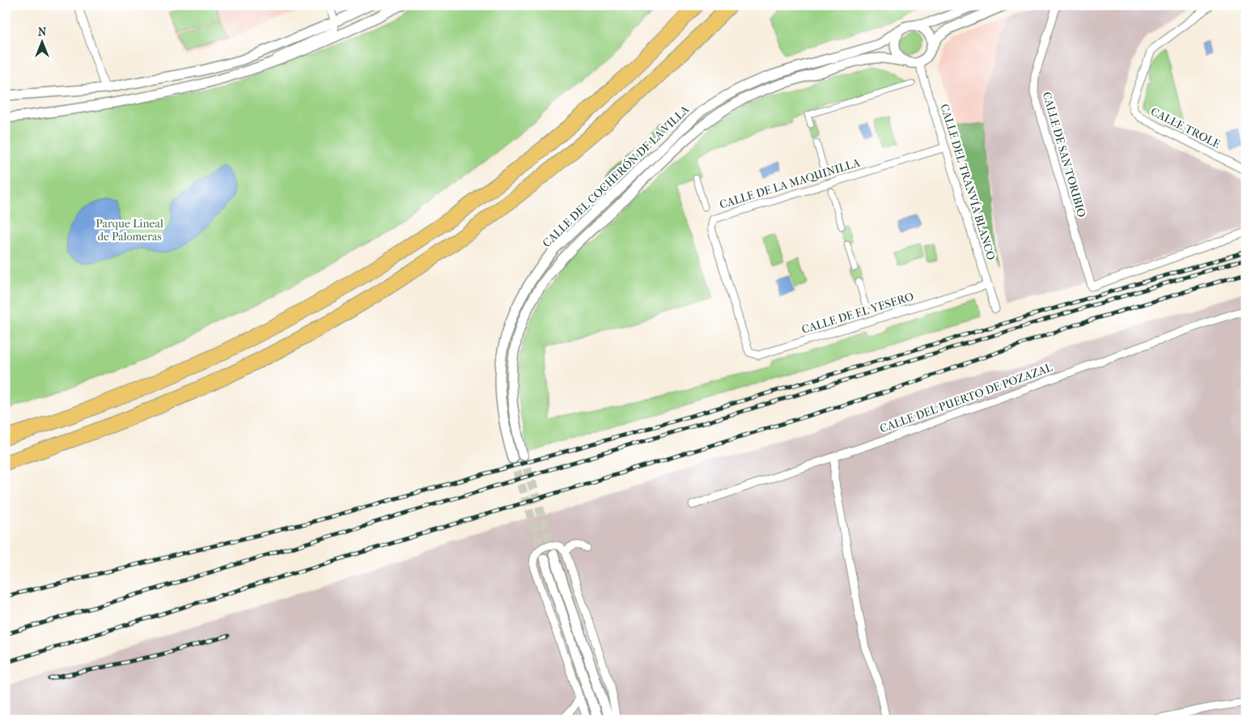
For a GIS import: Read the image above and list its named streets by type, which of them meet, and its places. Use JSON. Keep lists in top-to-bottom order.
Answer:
{
  "streets": {
    "street": [
      "CALLE TROLE",
      "CALLE DE SAN TORIBIO",
      "CALLE DEL COCHERÓN DE LA VILLA",
      "CALLE DEL TRANVÍA BLANCO",
      "CALLE DE LA MAQUINILLA",
      "CALLE DE EL YESERO",
      "CALLE DEL PUERTO DE POZAZAL"
    ]
  },
  "crossings": [
    ["CALLE DEL COCHERÓN DE LA VILLA", "CALLE DEL TRANVÍA BLANCO"],
    ["CALLE DEL TRANVÍA BLANCO", "CALLE DE LA MAQUINILLA"],
    ["CALLE DEL TRANVÍA BLANCO", "CALLE DE EL YESERO"],
    ["CALLE DE LA MAQUINILLA", "CALLE DE EL YESERO"]
  ],
  "parks": ["Parque Lineal de Palomeras"],
  "north": "top"
}
